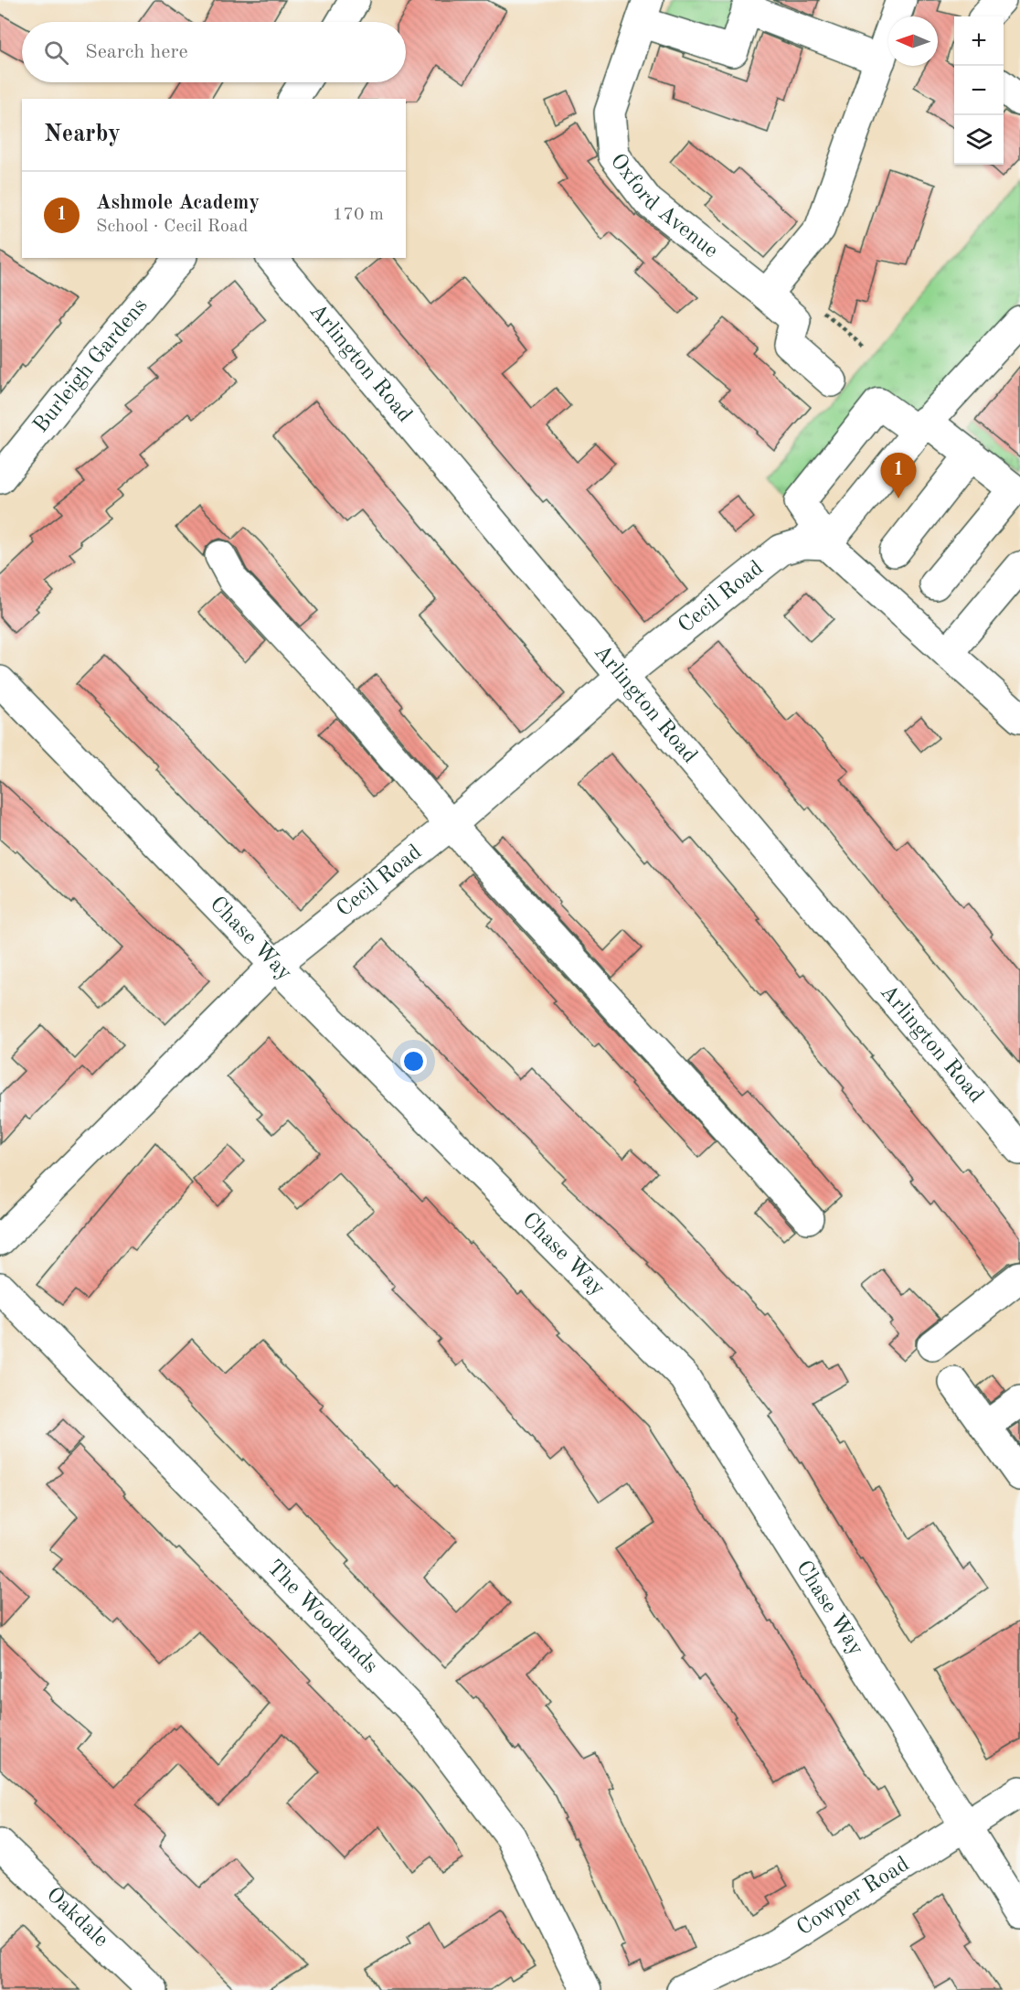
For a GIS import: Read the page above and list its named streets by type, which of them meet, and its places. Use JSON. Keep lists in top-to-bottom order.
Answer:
{
  "streets": {
    "street": [
      "Oxford Avenue",
      "Arlington Road",
      "Burleigh Gardens",
      "Cecil Road",
      "Chase Way",
      "The Woodlands",
      "Cowper Road",
      "Oakdale"
    ]
  },
  "crossings": [
    ["Arlington Road", "Cecil Road"],
    ["Cecil Road", "Chase Way"],
    ["Chase Way", "Cowper Road"]
  ],
  "north": "left",
  "page": {
    "map_buttons": ["+", "−"],
    "search": "Search here",
    "heading": "Nearby",
    "list": [
      {
        "mark": "1",
        "name": "Ashmole Academy",
        "note": "School · Cecil Road",
        "value": "170 m"
      }
    ],
    "pins": "1"
  }
}
